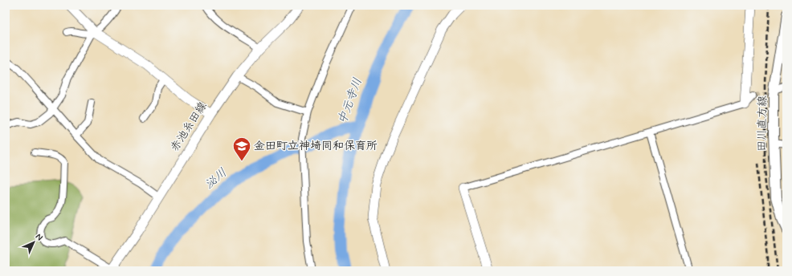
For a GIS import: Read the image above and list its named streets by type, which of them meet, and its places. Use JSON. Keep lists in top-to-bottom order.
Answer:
{
  "streets": {
    "main road": ["田川直方線"],
    "street": ["赤池糸田線"]
  },
  "water": ["中元寺川", "泌川"],
  "places": {
    "school or university": ["金田町立神埼同和保育所"]
  },
  "north": "top right"
}
